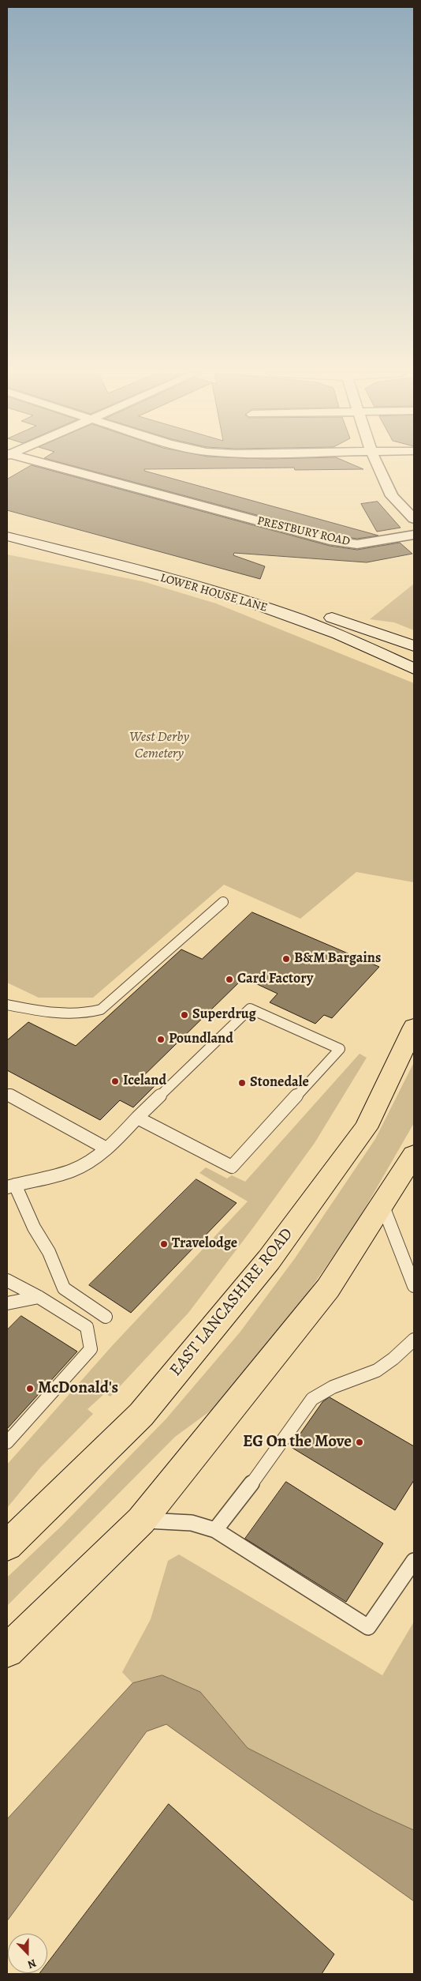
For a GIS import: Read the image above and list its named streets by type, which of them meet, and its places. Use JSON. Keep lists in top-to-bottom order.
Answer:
{
  "streets": {
    "highway": ["EAST LANCASHIRE ROAD"],
    "street": ["PRESTBURY ROAD", "LOWER HOUSE LANE"]
  },
  "parks": ["West Derby Cemetery"],
  "places": [
    "B&M Bargains",
    "Card Factory",
    "Superdrug",
    "Poundland",
    "Iceland",
    "Stonedale",
    "Travelodge",
    "McDonald's",
    "EG On the Move"
  ],
  "north": "bottom"
}
